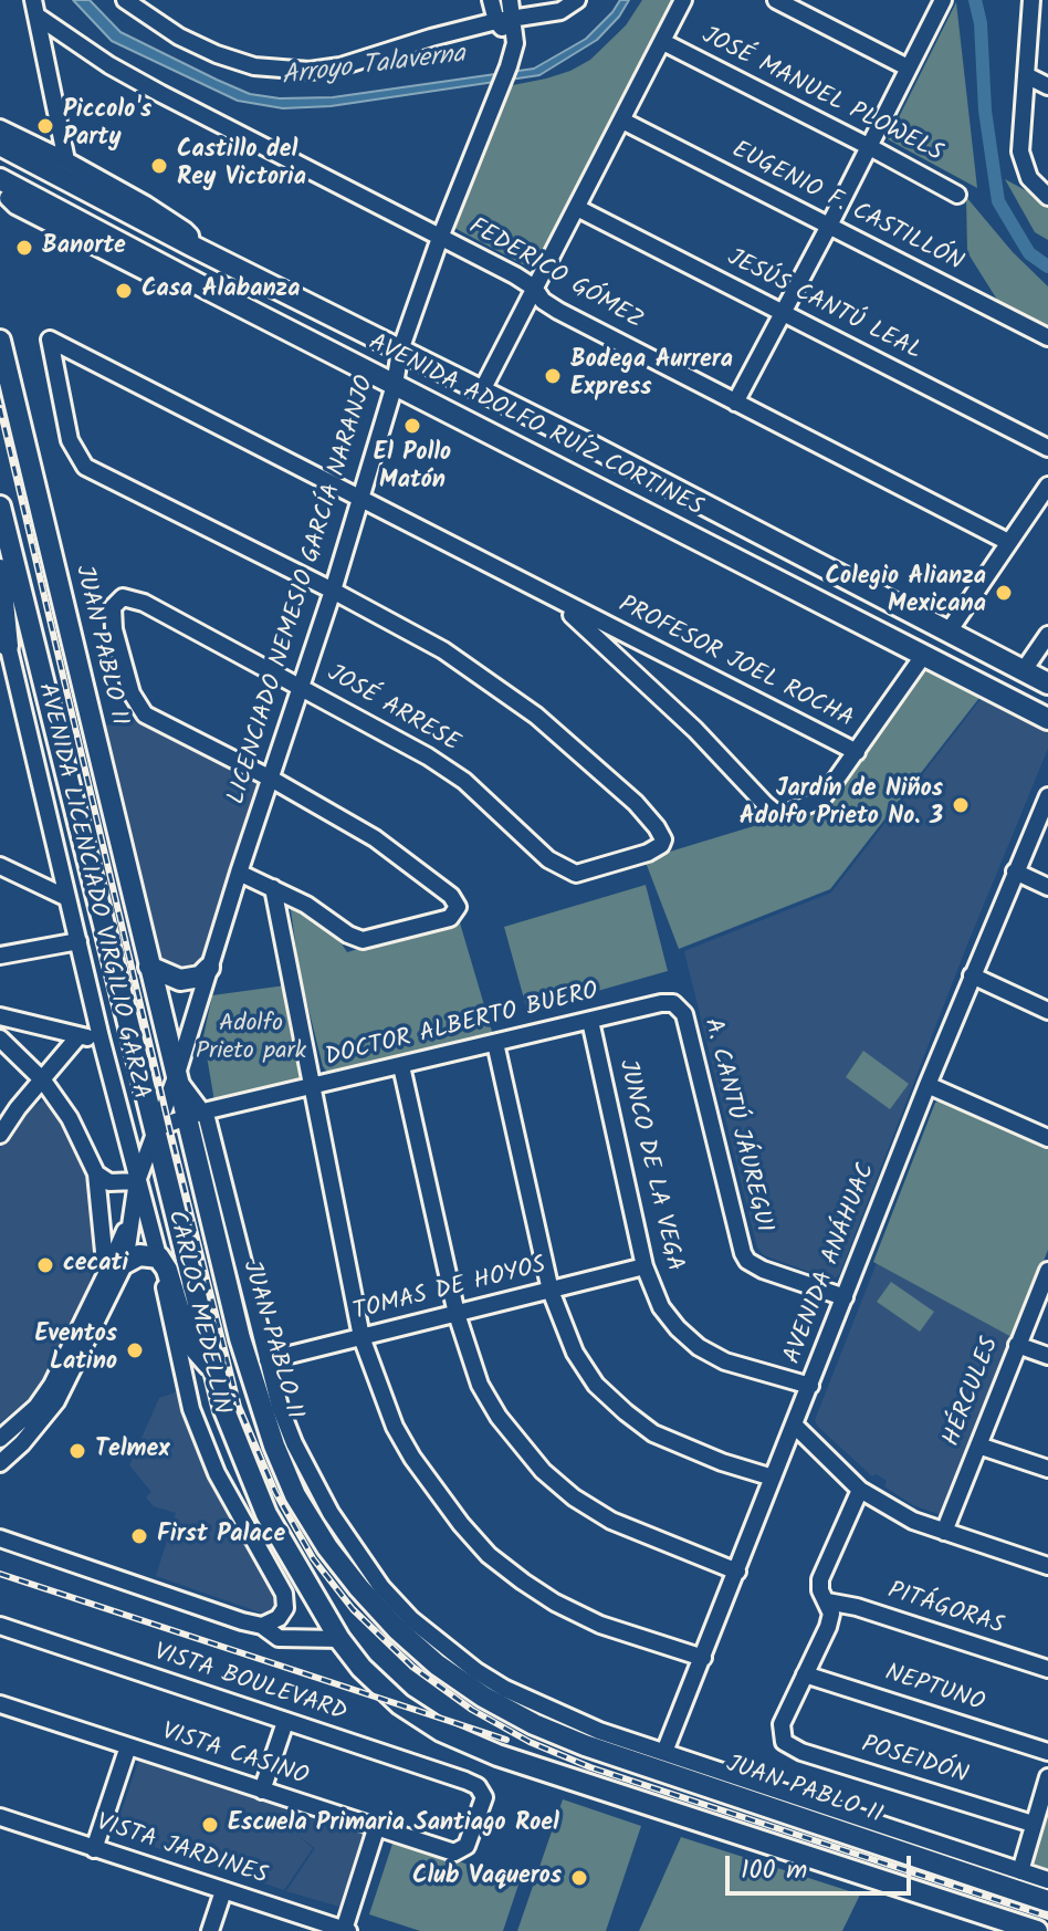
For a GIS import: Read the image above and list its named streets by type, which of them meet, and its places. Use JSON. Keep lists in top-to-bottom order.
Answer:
{
  "streets": {
    "main road": ["AVENIDA ADOLFO RUÍZ CORTINES", "JUAN PABLO II"],
    "street": [
      "JOSÉ MANUEL PLOWELS",
      "EUGENIO F. CASTILLÓN",
      "FEDERICO GÓMEZ",
      "JESÚS CANTÚ LEAL",
      "LICENCIADO NEMESIO GARCÍA NARANJO",
      "PROFESOR JOEL ROCHA",
      "JOSÉ ARRESE",
      "AVENIDA LICENCIADO VIRGILIO GARZA",
      "DOCTOR ALBERTO BUERO",
      "A. CANTÚ JÁUREGUI",
      "JUNCO DE LA VEGA",
      "AVENIDA ANÁHUAC",
      "TOMAS DE HOYOS",
      "CARLOS MEDELLÍN",
      "HÉRCULES",
      "PITÁGORAS",
      "VISTA BOULEVARD",
      "NEPTUNO",
      "VISTA CASINO",
      "POSEIDÓN",
      "VISTA JARDINES"
    ]
  },
  "crossings": [
    ["FEDERICO GÓMEZ", "LICENCIADO NEMESIO GARCÍA NARANJO"],
    ["AVENIDA ADOLFO RUÍZ CORTINES", "LICENCIADO NEMESIO GARCÍA NARANJO"],
    ["LICENCIADO NEMESIO GARCÍA NARANJO", "JUAN PABLO II"],
    ["LICENCIADO NEMESIO GARCÍA NARANJO", "PROFESOR JOEL ROCHA"],
    ["LICENCIADO NEMESIO GARCÍA NARANJO", "JOSÉ ARRESE"],
    ["LICENCIADO NEMESIO GARCÍA NARANJO", "AVENIDA LICENCIADO VIRGILIO GARZA"],
    ["LICENCIADO NEMESIO GARCÍA NARANJO", "DOCTOR ALBERTO BUERO"],
    ["LICENCIADO NEMESIO GARCÍA NARANJO", "CARLOS MEDELLÍN"],
    ["JUAN PABLO II", "DOCTOR ALBERTO BUERO"],
    ["PROFESOR JOEL ROCHA", "JOSÉ ARRESE"],
    ["AVENIDA LICENCIADO VIRGILIO GARZA", "CARLOS MEDELLÍN"],
    ["DOCTOR ALBERTO BUERO", "A. CANTÚ JÁUREGUI"],
    ["DOCTOR ALBERTO BUERO", "JUNCO DE LA VEGA"],
    ["A. CANTÚ JÁUREGUI", "AVENIDA ANÁHUAC"],
    ["JUNCO DE LA VEGA", "AVENIDA ANÁHUAC"],
    ["JUNCO DE LA VEGA", "TOMAS DE HOYOS"],
    ["VISTA BOULEVARD", "VISTA CASINO"],
    ["NEPTUNO", "POSEIDÓN"]
  ],
  "water": ["Arroyo Talaverna"],
  "parks": ["Adolfo Prieto park"],
  "places": [
    "Piccolo's Party",
    "Castillo del Rey Victoria",
    "Banorte",
    "Casa Alabanza",
    "Bodega Aurrera Express",
    "El Pollo Matón",
    "Colegio Alianza Mexicana",
    "Jardín de Niños Adolfo Prieto No. 3",
    "cecati",
    "Eventos Latino",
    "Telmex",
    "First Palace",
    "Escuela Primaria Santiago Roel",
    "Club Vaqueros"
  ],
  "scale_bar": "100 m"
}
